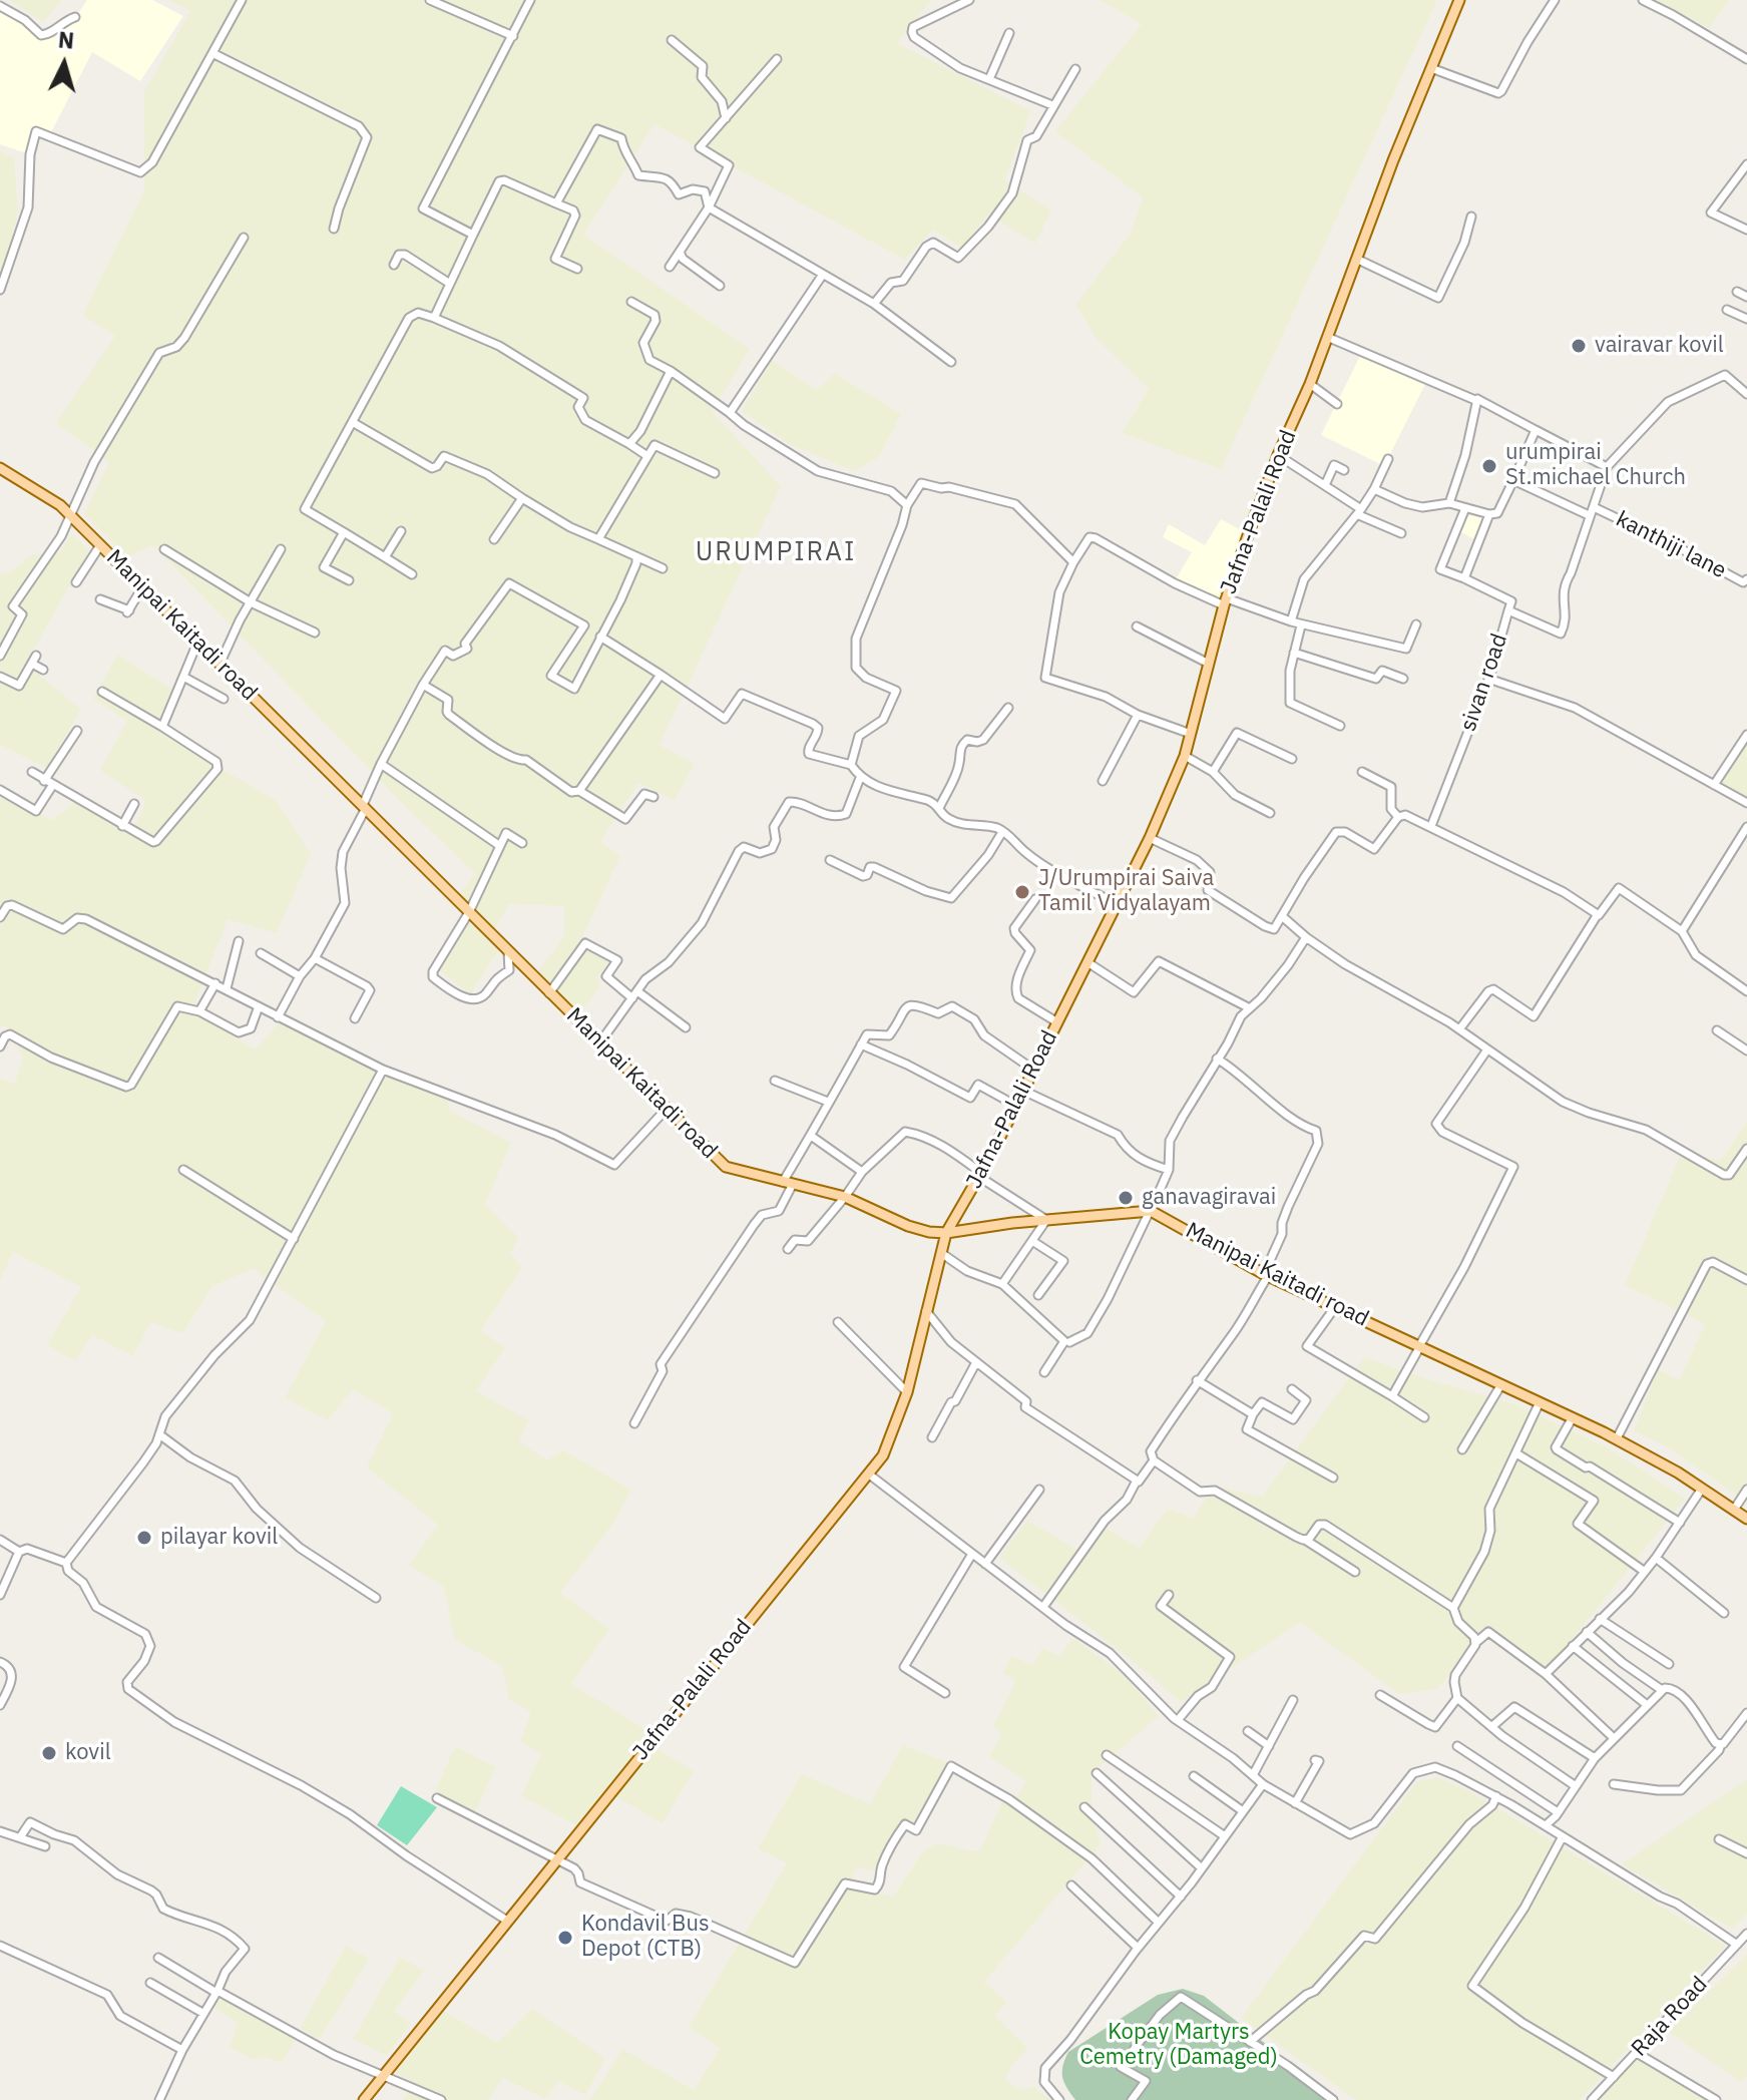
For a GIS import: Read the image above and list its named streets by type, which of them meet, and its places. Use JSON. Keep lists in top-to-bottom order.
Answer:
{
  "streets": {
    "main road": ["Jafna-Palali Road", "Manipai Kaitadi road"],
    "street": ["kanthiji lane", "sivan road", "Raja Road"]
  },
  "crossings": [
    ["Jafna-Palali Road", "Manipai Kaitadi road"],
    ["kanthiji lane", "sivan road"]
  ],
  "districts": ["URUMPIRAI"],
  "parks": ["Kopay Martyrs Cemetry (Damaged)"],
  "places": [
    "vairavar kovil",
    "urumpirai St.michael Church",
    "J/Urumpirai Saiva Tamil Vidyalayam",
    "ganavagiravai",
    "pilayar kovil",
    "kovil",
    "Kondavil Bus Depot (CTB)"
  ],
  "north": "top"
}
